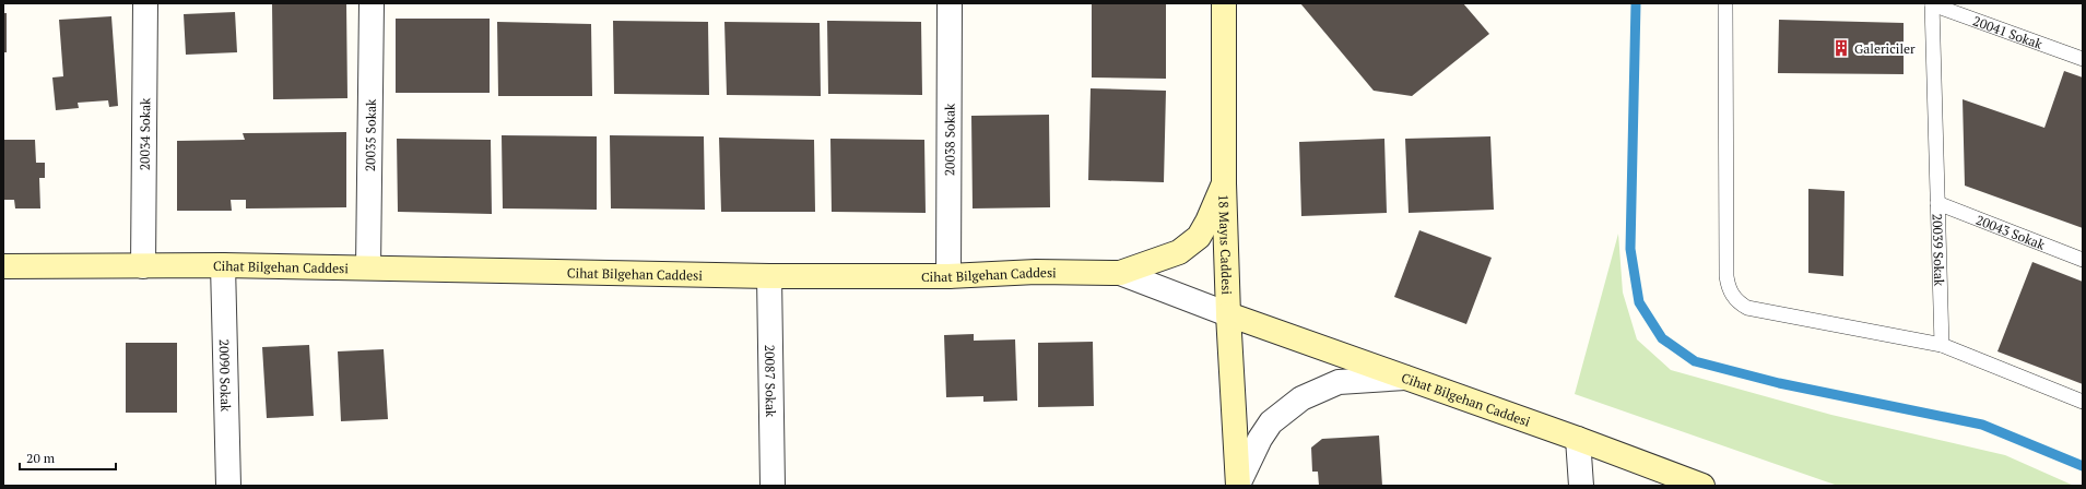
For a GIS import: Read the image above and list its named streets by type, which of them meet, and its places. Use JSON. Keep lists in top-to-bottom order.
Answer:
{
  "streets": {
    "main road": ["18 Mayıs Caddesi", "Cihat Bilgehan Caddesi"],
    "street": [
      "20034 Sokak",
      "20035 Sokak",
      "20038 Sokak",
      "20090 Sokak",
      "20087 Sokak"
    ],
    "lane": ["20041 Sokak", "20043 Sokak", "20039 Sokak"]
  },
  "crossings": [
    ["20041 Sokak", "20039 Sokak"],
    ["20034 Sokak", "Cihat Bilgehan Caddesi"],
    ["20035 Sokak", "Cihat Bilgehan Caddesi"],
    ["20038 Sokak", "Cihat Bilgehan Caddesi"],
    ["20043 Sokak", "20039 Sokak"],
    ["18 Mayıs Caddesi", "Cihat Bilgehan Caddesi"],
    ["Cihat Bilgehan Caddesi", "20090 Sokak"],
    ["Cihat Bilgehan Caddesi", "20087 Sokak"]
  ],
  "places": {
    "building": ["Galericiler"]
  },
  "scale_bar": "20 m"
}
